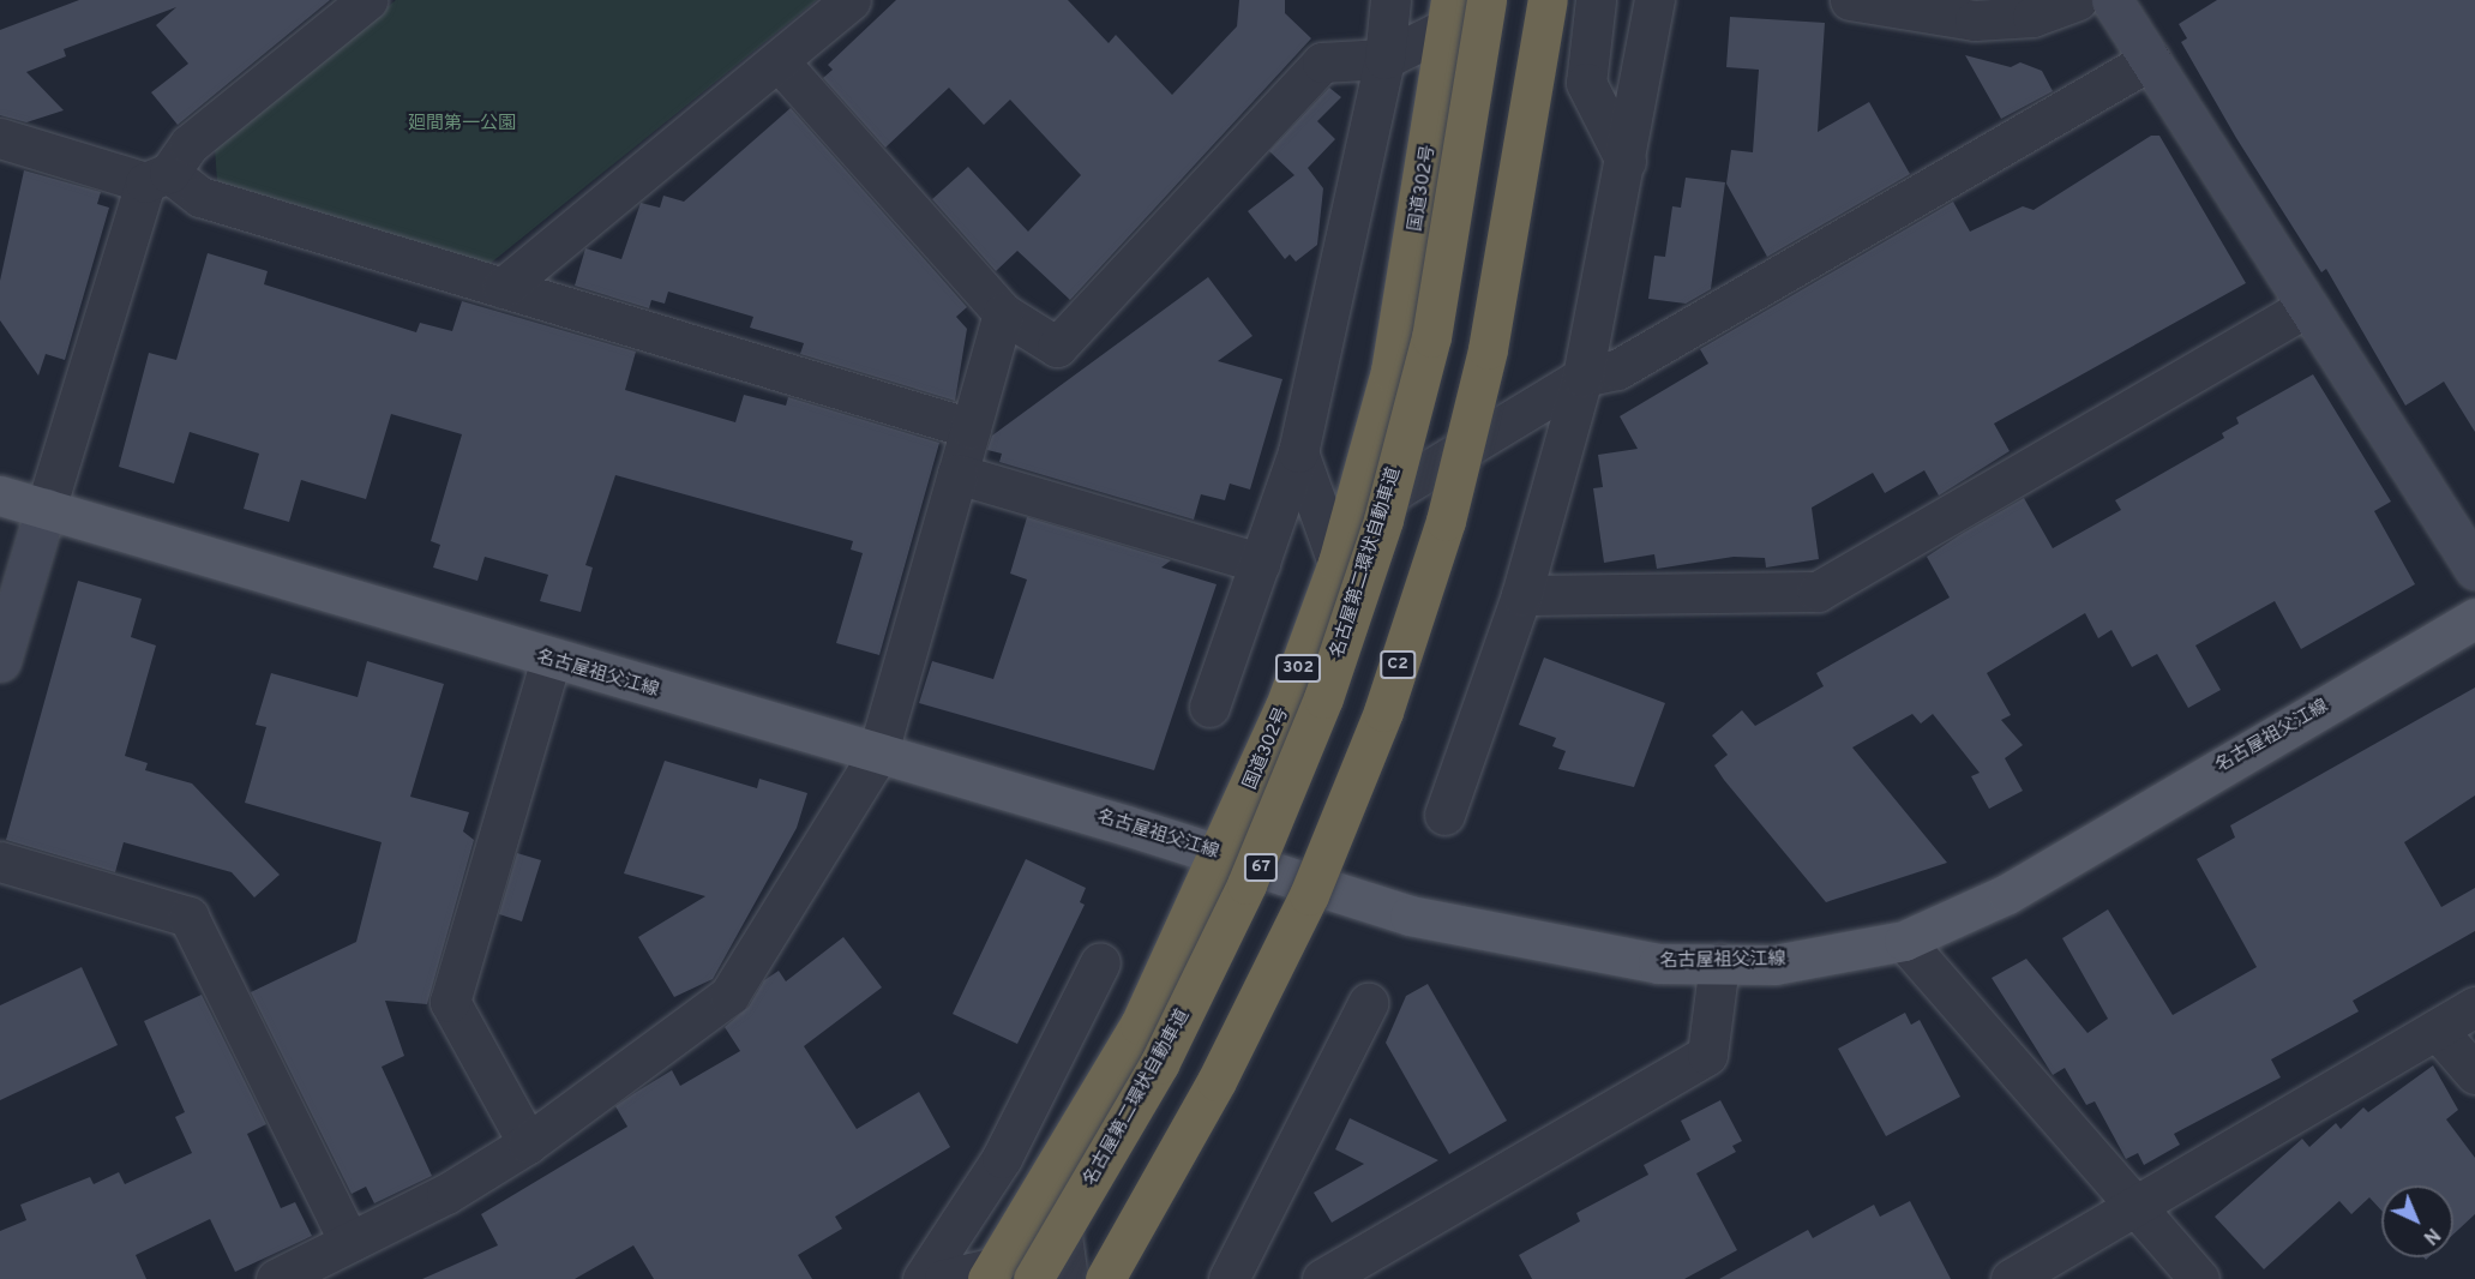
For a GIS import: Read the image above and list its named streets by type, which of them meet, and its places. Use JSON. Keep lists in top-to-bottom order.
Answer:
{
  "streets": {
    "highway": [
      "国道302号",
      "名古屋第二環状自動車道",
      "C2",
      "302"
    ],
    "main road": ["名古屋祖父江線", "67"]
  },
  "crossings": [
    ["国道302号", "名古屋祖父江線"]
  ],
  "parks": ["廻間第一公園"],
  "north": "bottom right"
}
